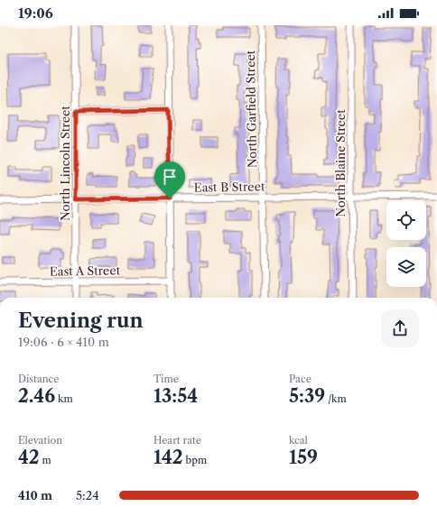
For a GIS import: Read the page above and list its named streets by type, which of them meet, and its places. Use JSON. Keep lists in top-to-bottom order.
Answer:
{
  "streets": {
    "street": [
      "North Garfield Street",
      "North Lincoln Street",
      "North Blaine Street",
      "East B Street",
      "East A Street"
    ]
  },
  "crossings": [
    ["North Garfield Street", "East B Street"],
    ["North Lincoln Street", "East B Street"],
    ["North Lincoln Street", "East A Street"],
    ["North Blaine Street", "East B Street"]
  ],
  "page": {
    "status": "19:06",
    "heading": ["Evening run", "19:06 · 6 × 410 m"],
    "stats": [
      ["Distance", "2.46 km"],
      ["Time", "13:54"],
      ["Pace", "5:39 /km"],
      ["Elevation", "42 m"],
      ["Heart rate", "142 bpm"],
      ["kcal", "159"]
    ],
    "list": [
      {
        "name": "410 m",
        "note": "5:24"
      }
    ]
  }
}
